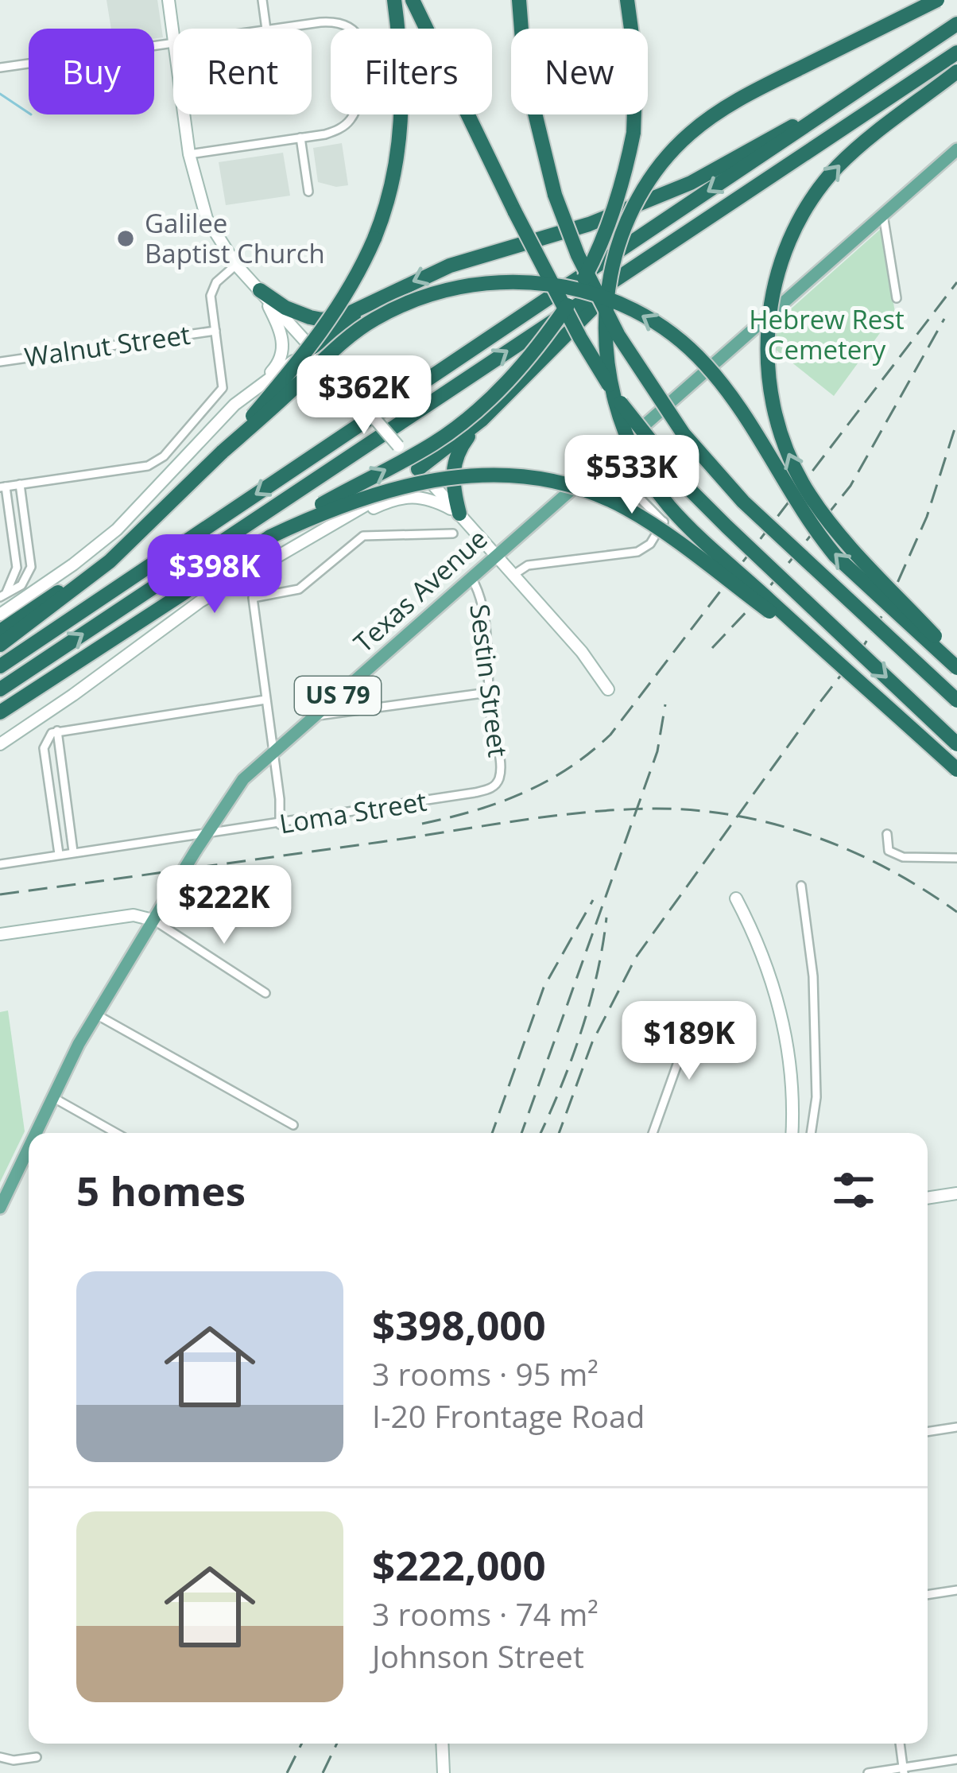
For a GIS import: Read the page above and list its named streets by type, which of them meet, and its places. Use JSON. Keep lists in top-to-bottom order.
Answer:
{
  "streets": {
    "main road": ["Texas Avenue", "US 79"],
    "street": ["Walnut Street", "Sestin Street", "Loma Street"]
  },
  "crossings": [
    ["Texas Avenue", "Sestin Street"],
    ["Texas Avenue", "Loma Street"],
    ["Sestin Street", "Loma Street"]
  ],
  "parks": ["Hebrew Rest Cemetery"],
  "places": ["Galilee Baptist Church"],
  "page": {
    "chip": [
      "Buy",
      "Rent",
      "Filters",
      "New"
    ],
    "price": [
      "$362K",
      "$533K",
      "$398K",
      "$222K",
      "$189K"
    ],
    "heading": "5 homes",
    "list": [
      {
        "name": "$398,000",
        "note": "3 rooms · 95 m² · I-20 Frontage Road"
      },
      {
        "name": "$222,000",
        "note": "3 rooms · 74 m² · Johnson Street"
      }
    ]
  }
}
